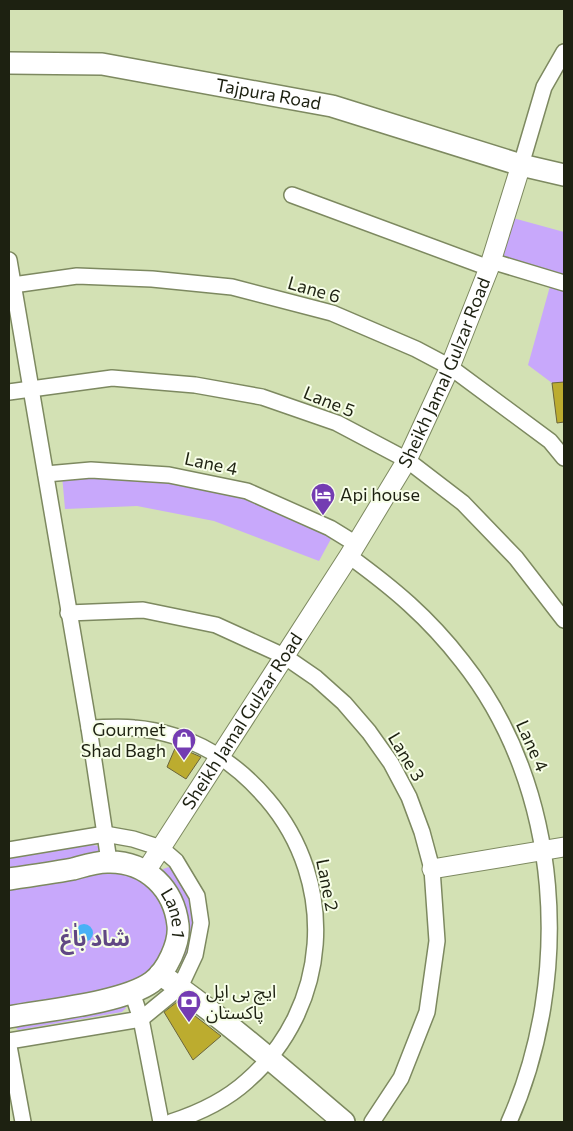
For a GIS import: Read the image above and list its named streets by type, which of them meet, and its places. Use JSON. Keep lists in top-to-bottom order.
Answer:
{
  "streets": {
    "main road": ["Tajpura Road", "Lane 1"],
    "street": [
      "Lane 6",
      "Sheikh Jamal Gulzar Road",
      "Lane 5",
      "Lane 4",
      "Lane 3",
      "Lane 2"
    ]
  },
  "crossings": [
    ["Tajpura Road", "Sheikh Jamal Gulzar Road"],
    ["Lane 6", "Sheikh Jamal Gulzar Road"],
    ["Sheikh Jamal Gulzar Road", "Lane 5"],
    ["Sheikh Jamal Gulzar Road", "Lane 4"],
    ["Sheikh Jamal Gulzar Road", "Lane 3"],
    ["Sheikh Jamal Gulzar Road", "Lane 2"],
    ["Sheikh Jamal Gulzar Road", "Lane 1"]
  ],
  "districts": ["شاد باٰغ"],
  "places": {
    "hotel": ["Api house"],
    "shop": ["Gourmet Shad Bagh"],
    "bank": ["ایچ بی ایل پاکستان"]
  }
}
